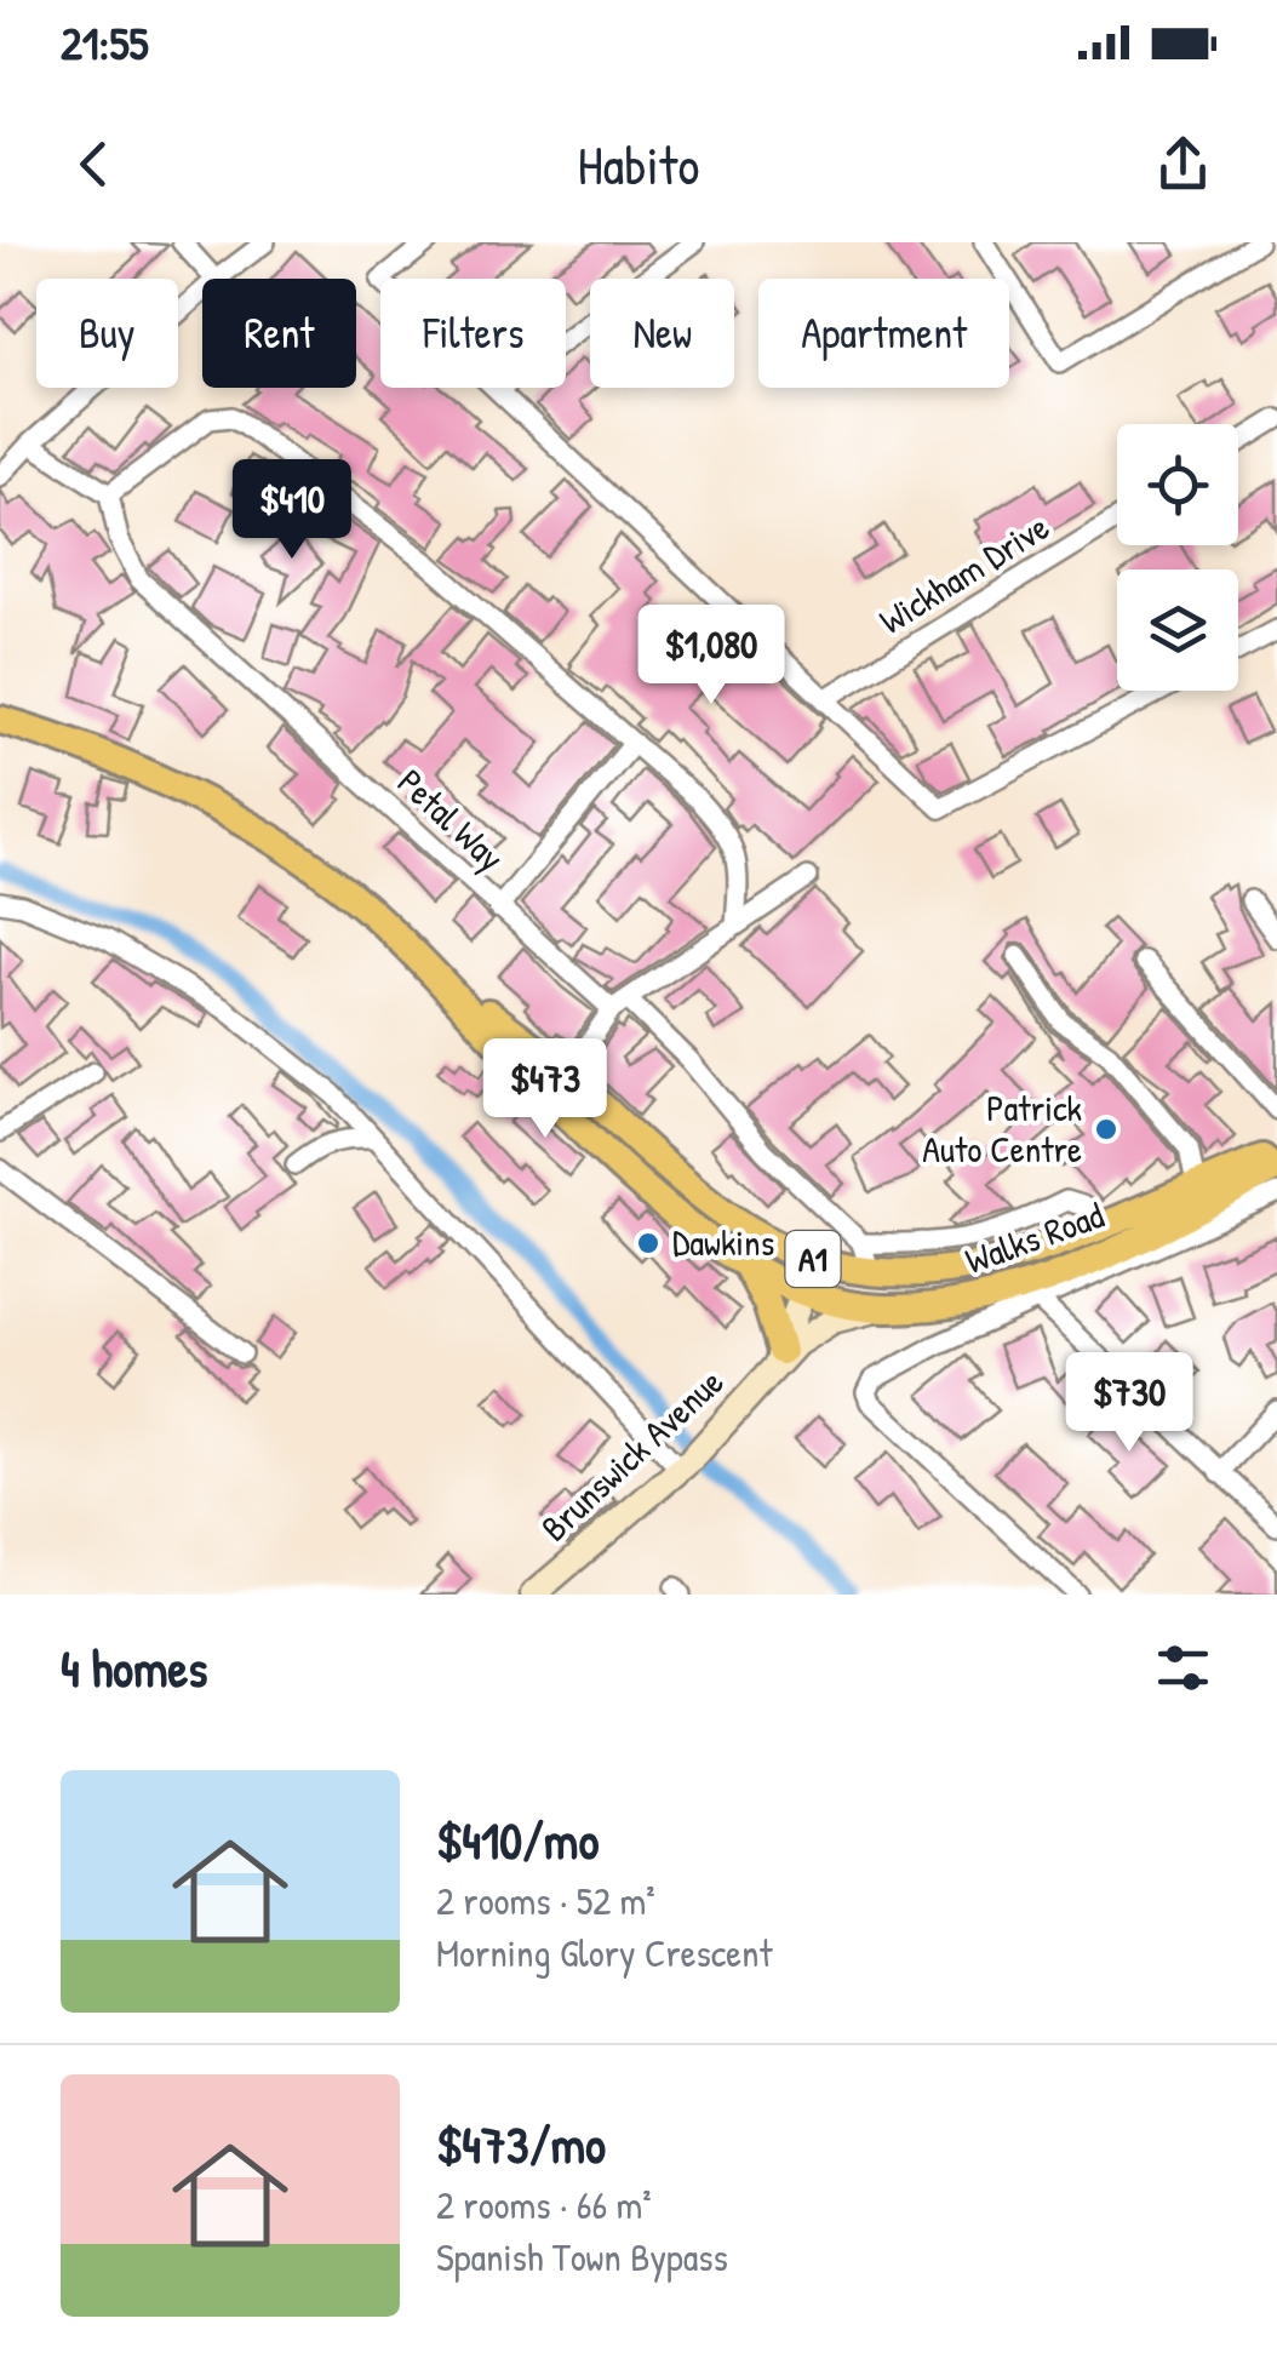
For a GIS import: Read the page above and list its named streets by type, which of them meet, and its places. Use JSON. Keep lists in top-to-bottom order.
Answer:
{
  "streets": {
    "main road": ["Walks Road", "A1", "Brunswick Avenue"],
    "street": ["Wickham Drive", "Petal Way"]
  },
  "crossings": [
    ["Petal Way", "Walks Road"],
    ["Walks Road", "A1"],
    ["Walks Road", "Brunswick Avenue"],
    ["A1", "Brunswick Avenue"]
  ],
  "places": ["Patrick Auto Centre", "Dawkins"],
  "page": {
    "status": "21:55",
    "header": "Habito",
    "chip": [
      "Buy",
      "Rent",
      "Filters",
      "New",
      "Apartment"
    ],
    "price": [
      "$410",
      "$1,080",
      "$473",
      "$730"
    ],
    "heading": "4 homes",
    "list": [
      {
        "name": "$410/mo",
        "note": "2 rooms · 52 m² · Morning Glory Crescent"
      },
      {
        "name": "$473/mo",
        "note": "2 rooms · 66 m² · Spanish Town Bypass"
      }
    ]
  }
}
